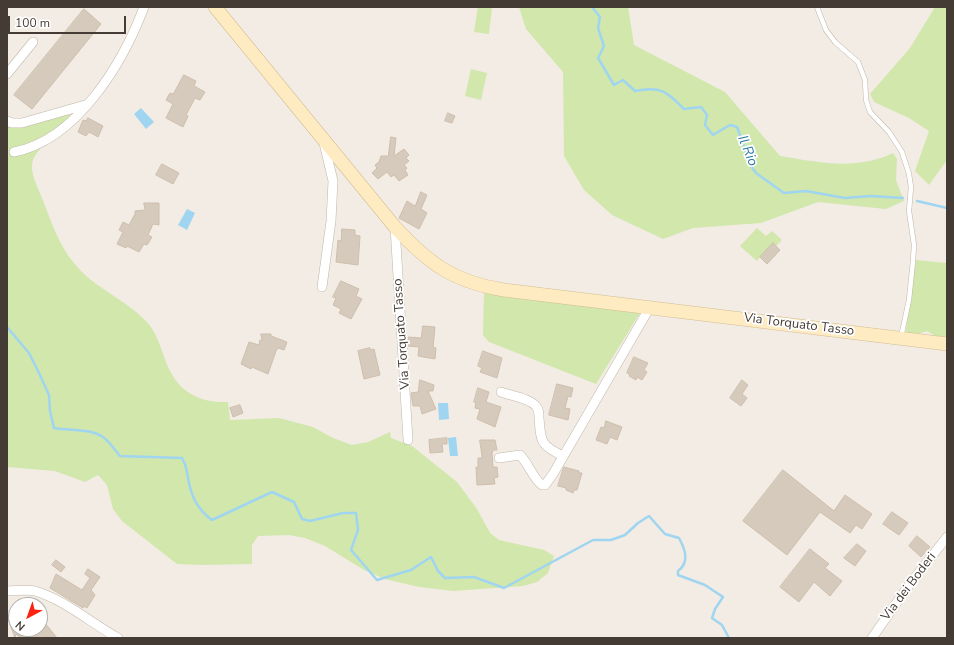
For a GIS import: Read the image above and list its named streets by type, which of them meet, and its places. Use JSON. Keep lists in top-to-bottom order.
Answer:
{
  "streets": {
    "street": ["Via Torquato Tasso", "Via dei Boderi"]
  },
  "water": ["Il Rio"],
  "scale_bar": "100 m",
  "north": "bottom left"
}
